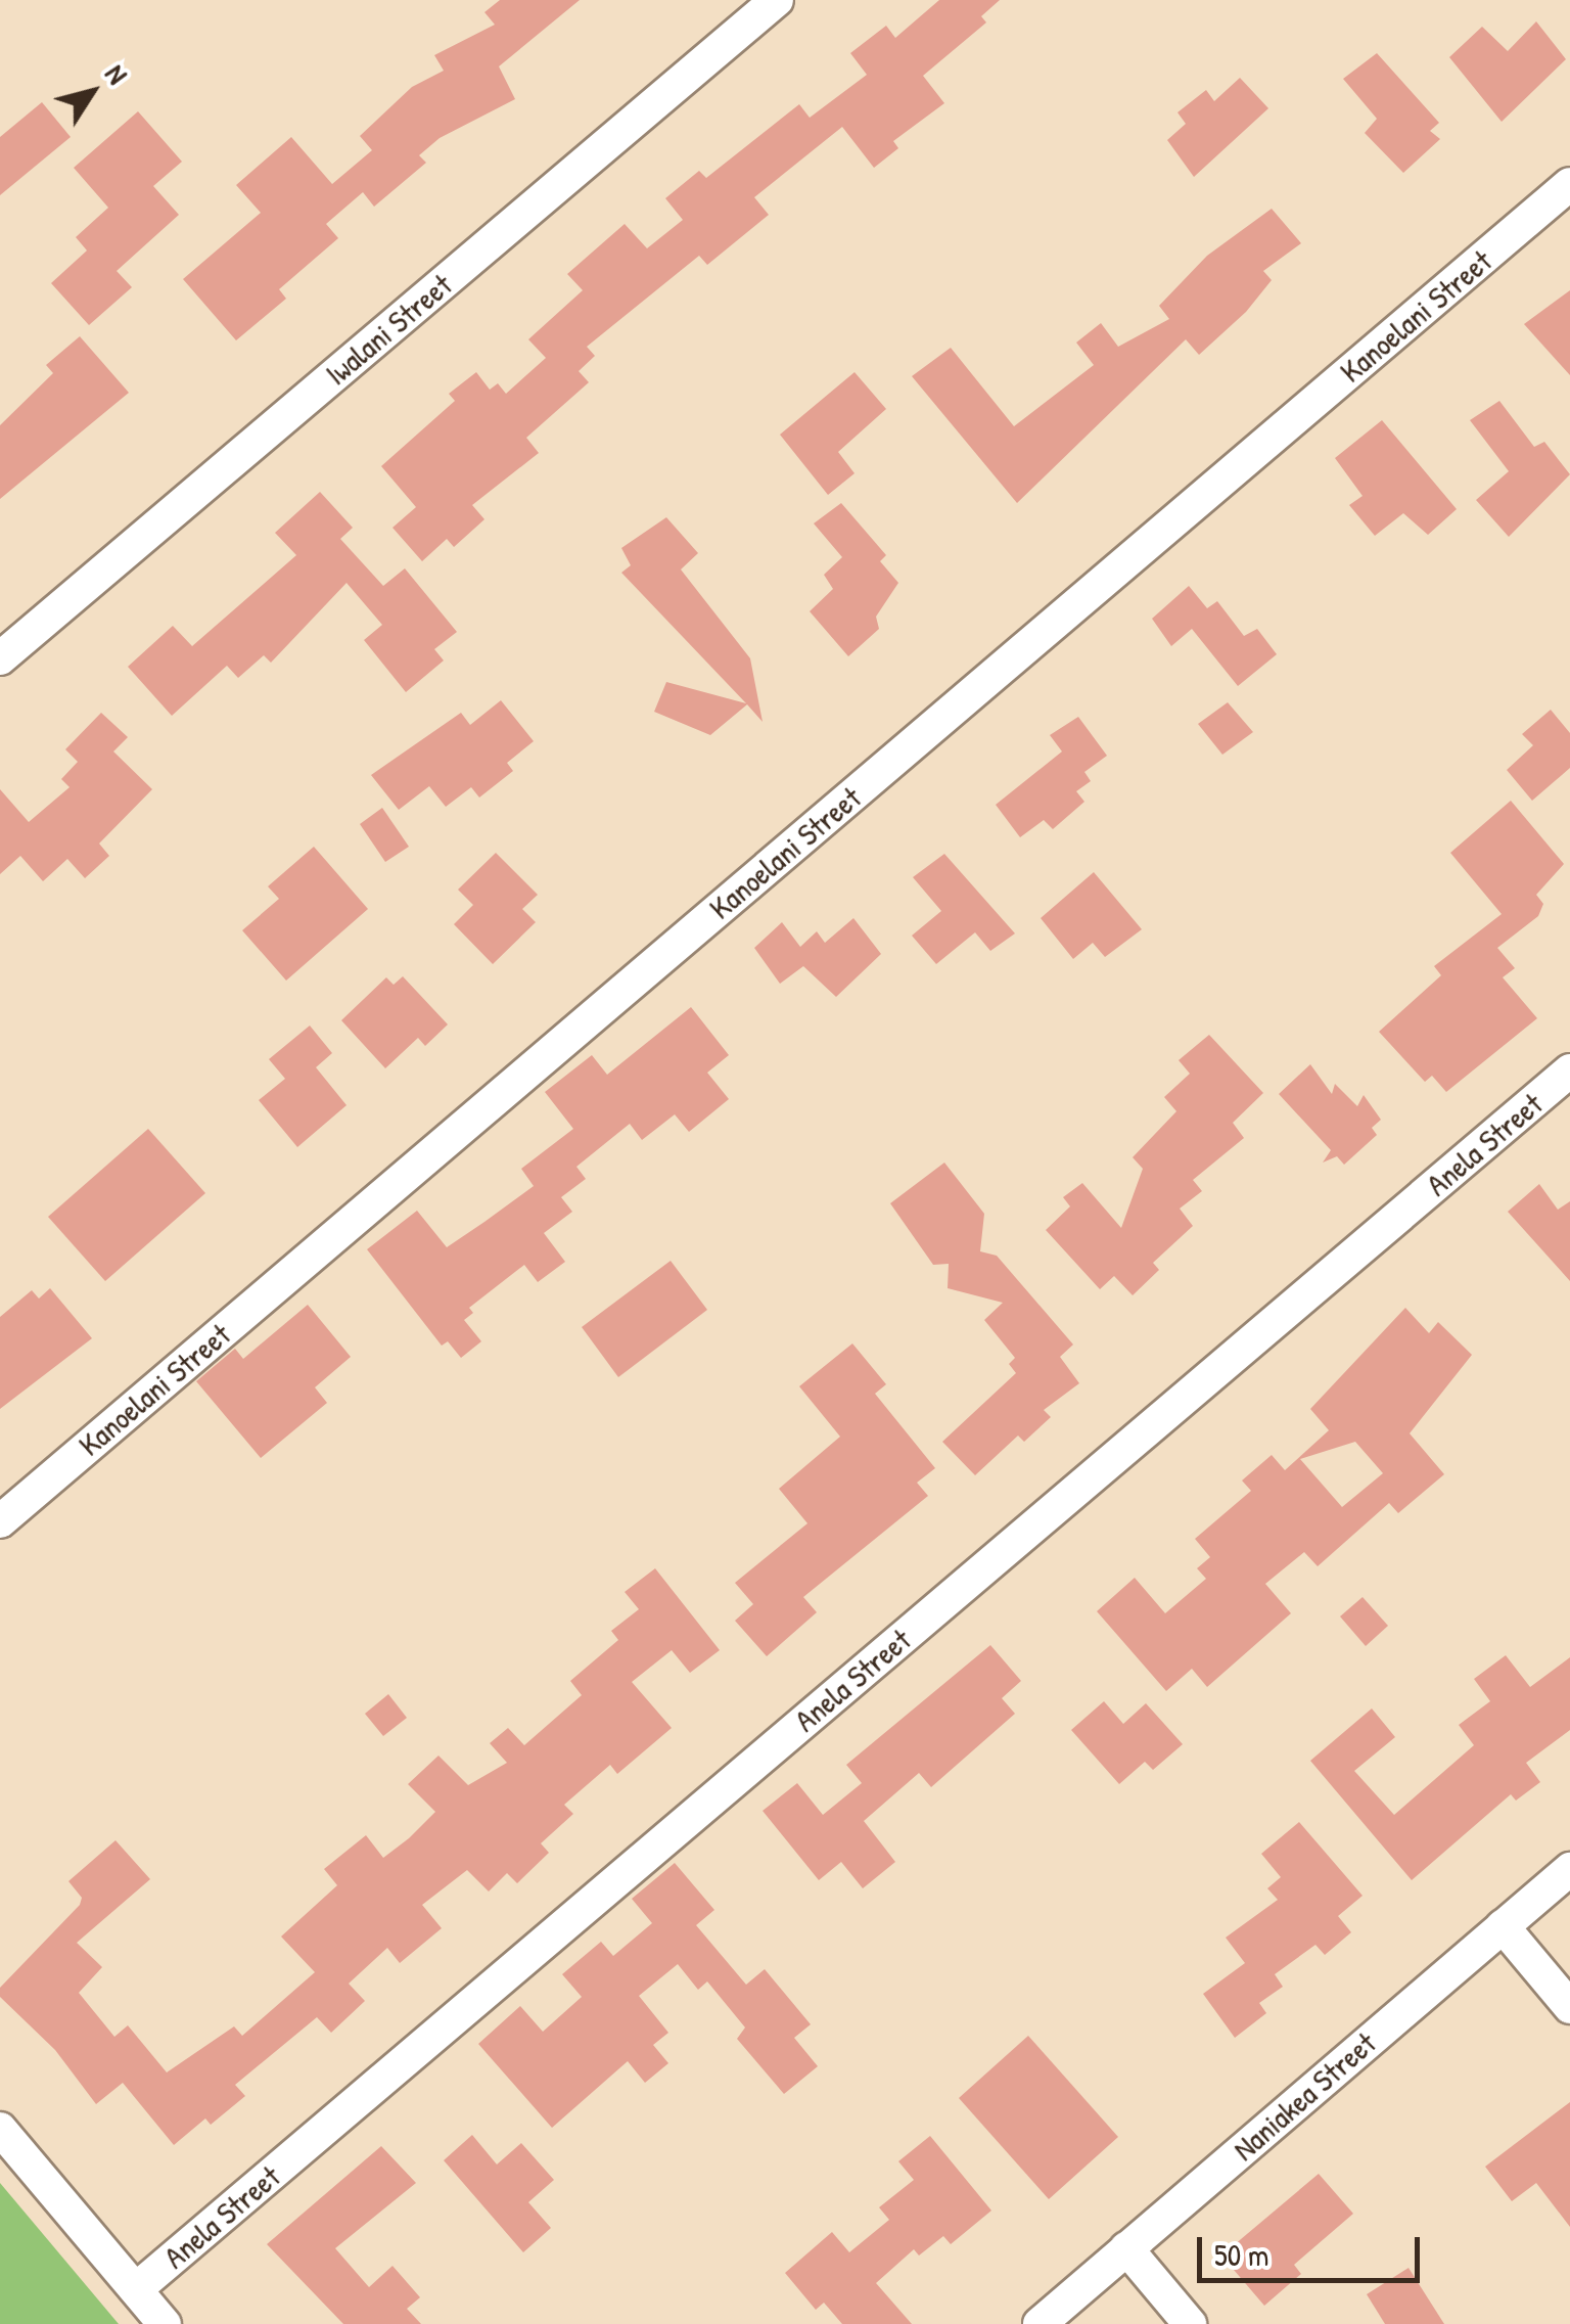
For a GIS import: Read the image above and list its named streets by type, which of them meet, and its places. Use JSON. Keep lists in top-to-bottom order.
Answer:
{
  "streets": {
    "street": [
      "Kanoelani Street",
      "Iwalani Street",
      "Anela Street",
      "Naniakea Street"
    ]
  },
  "scale_bar": "50 m",
  "north": "top right"
}
